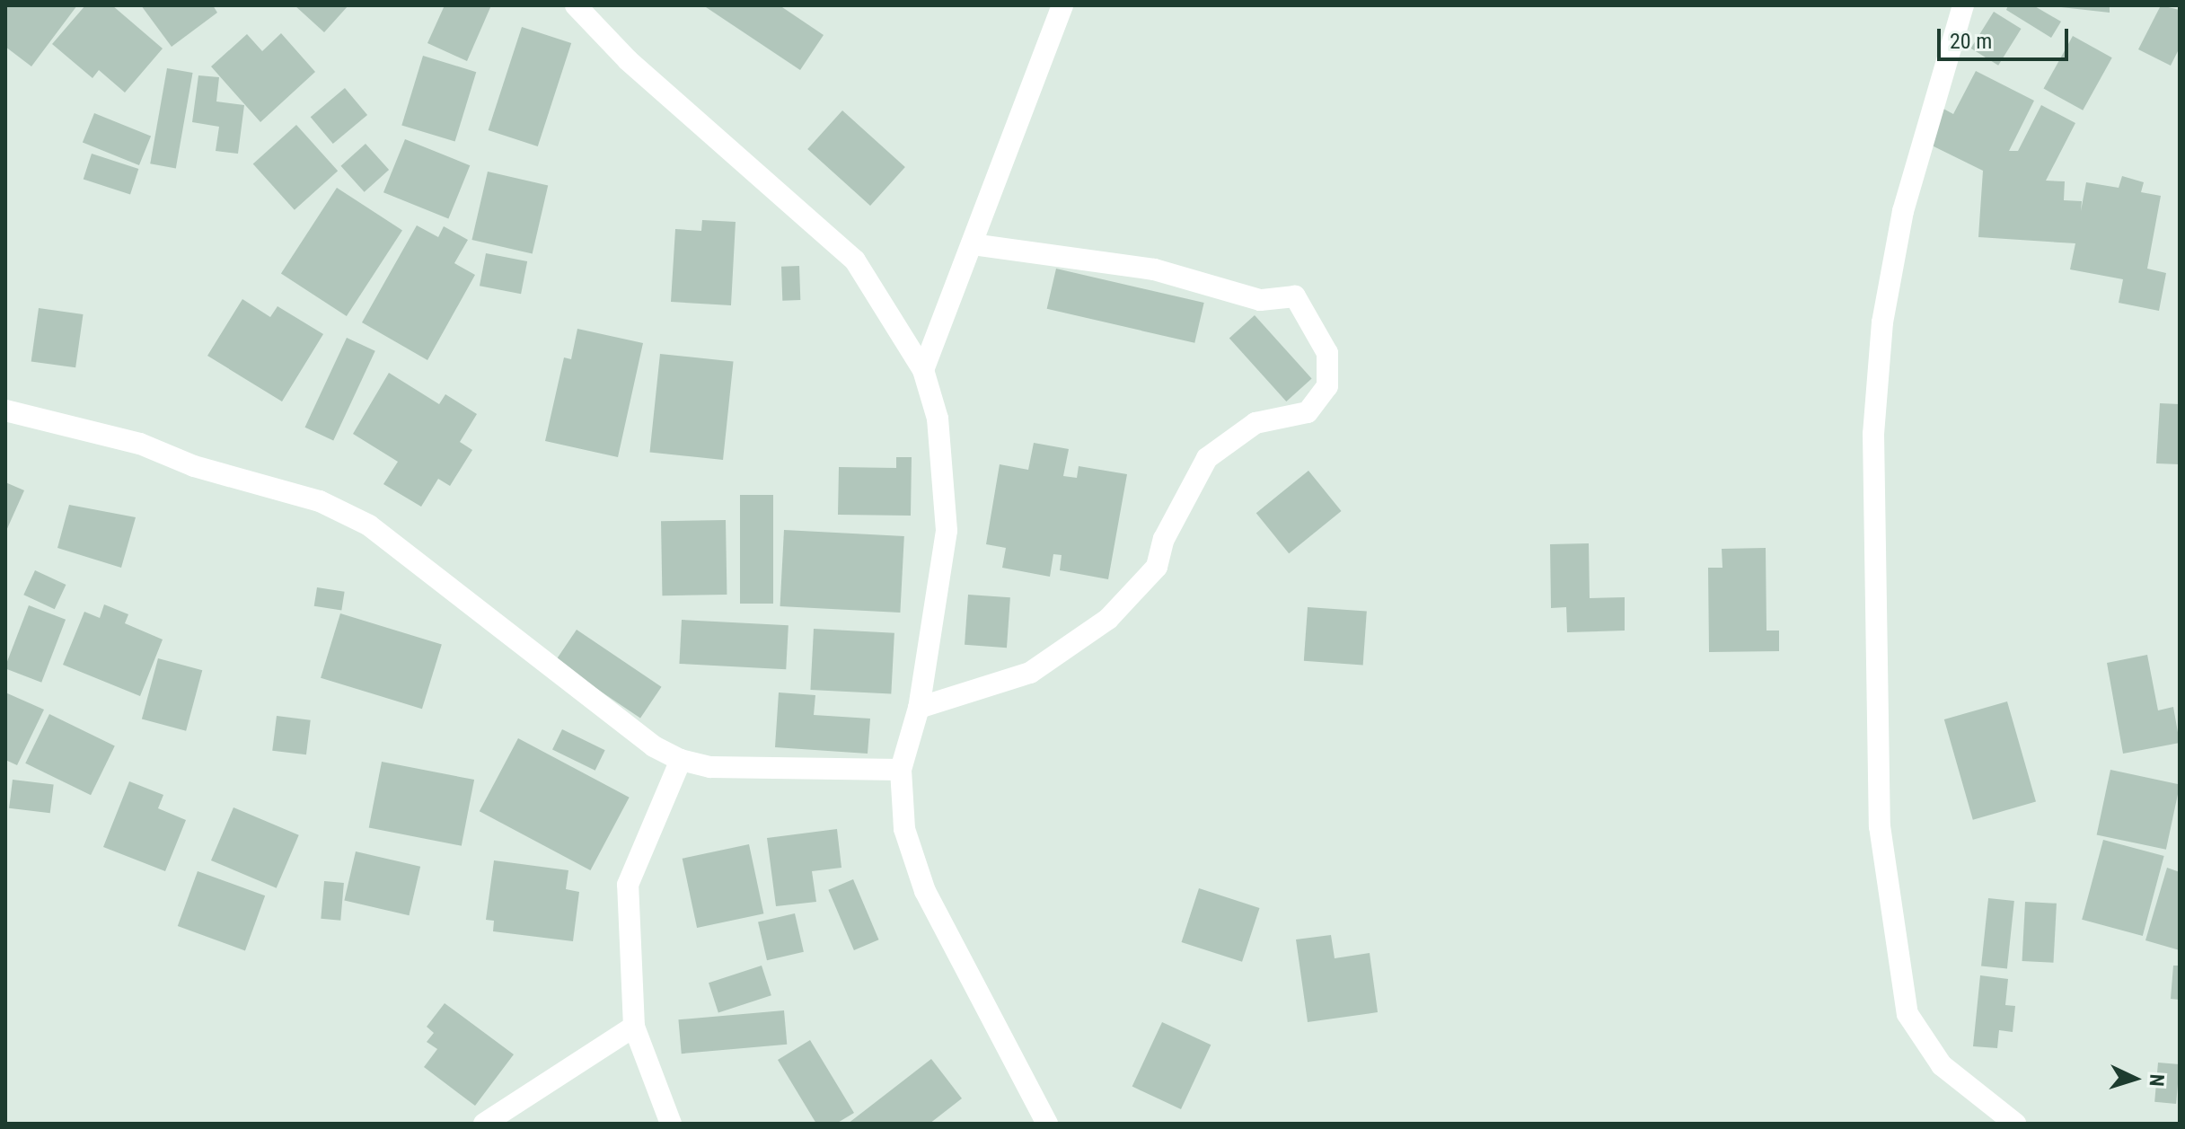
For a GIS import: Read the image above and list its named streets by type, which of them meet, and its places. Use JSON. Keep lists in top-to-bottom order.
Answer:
{
  "scale_bar": "20 m",
  "north": "right"
}
